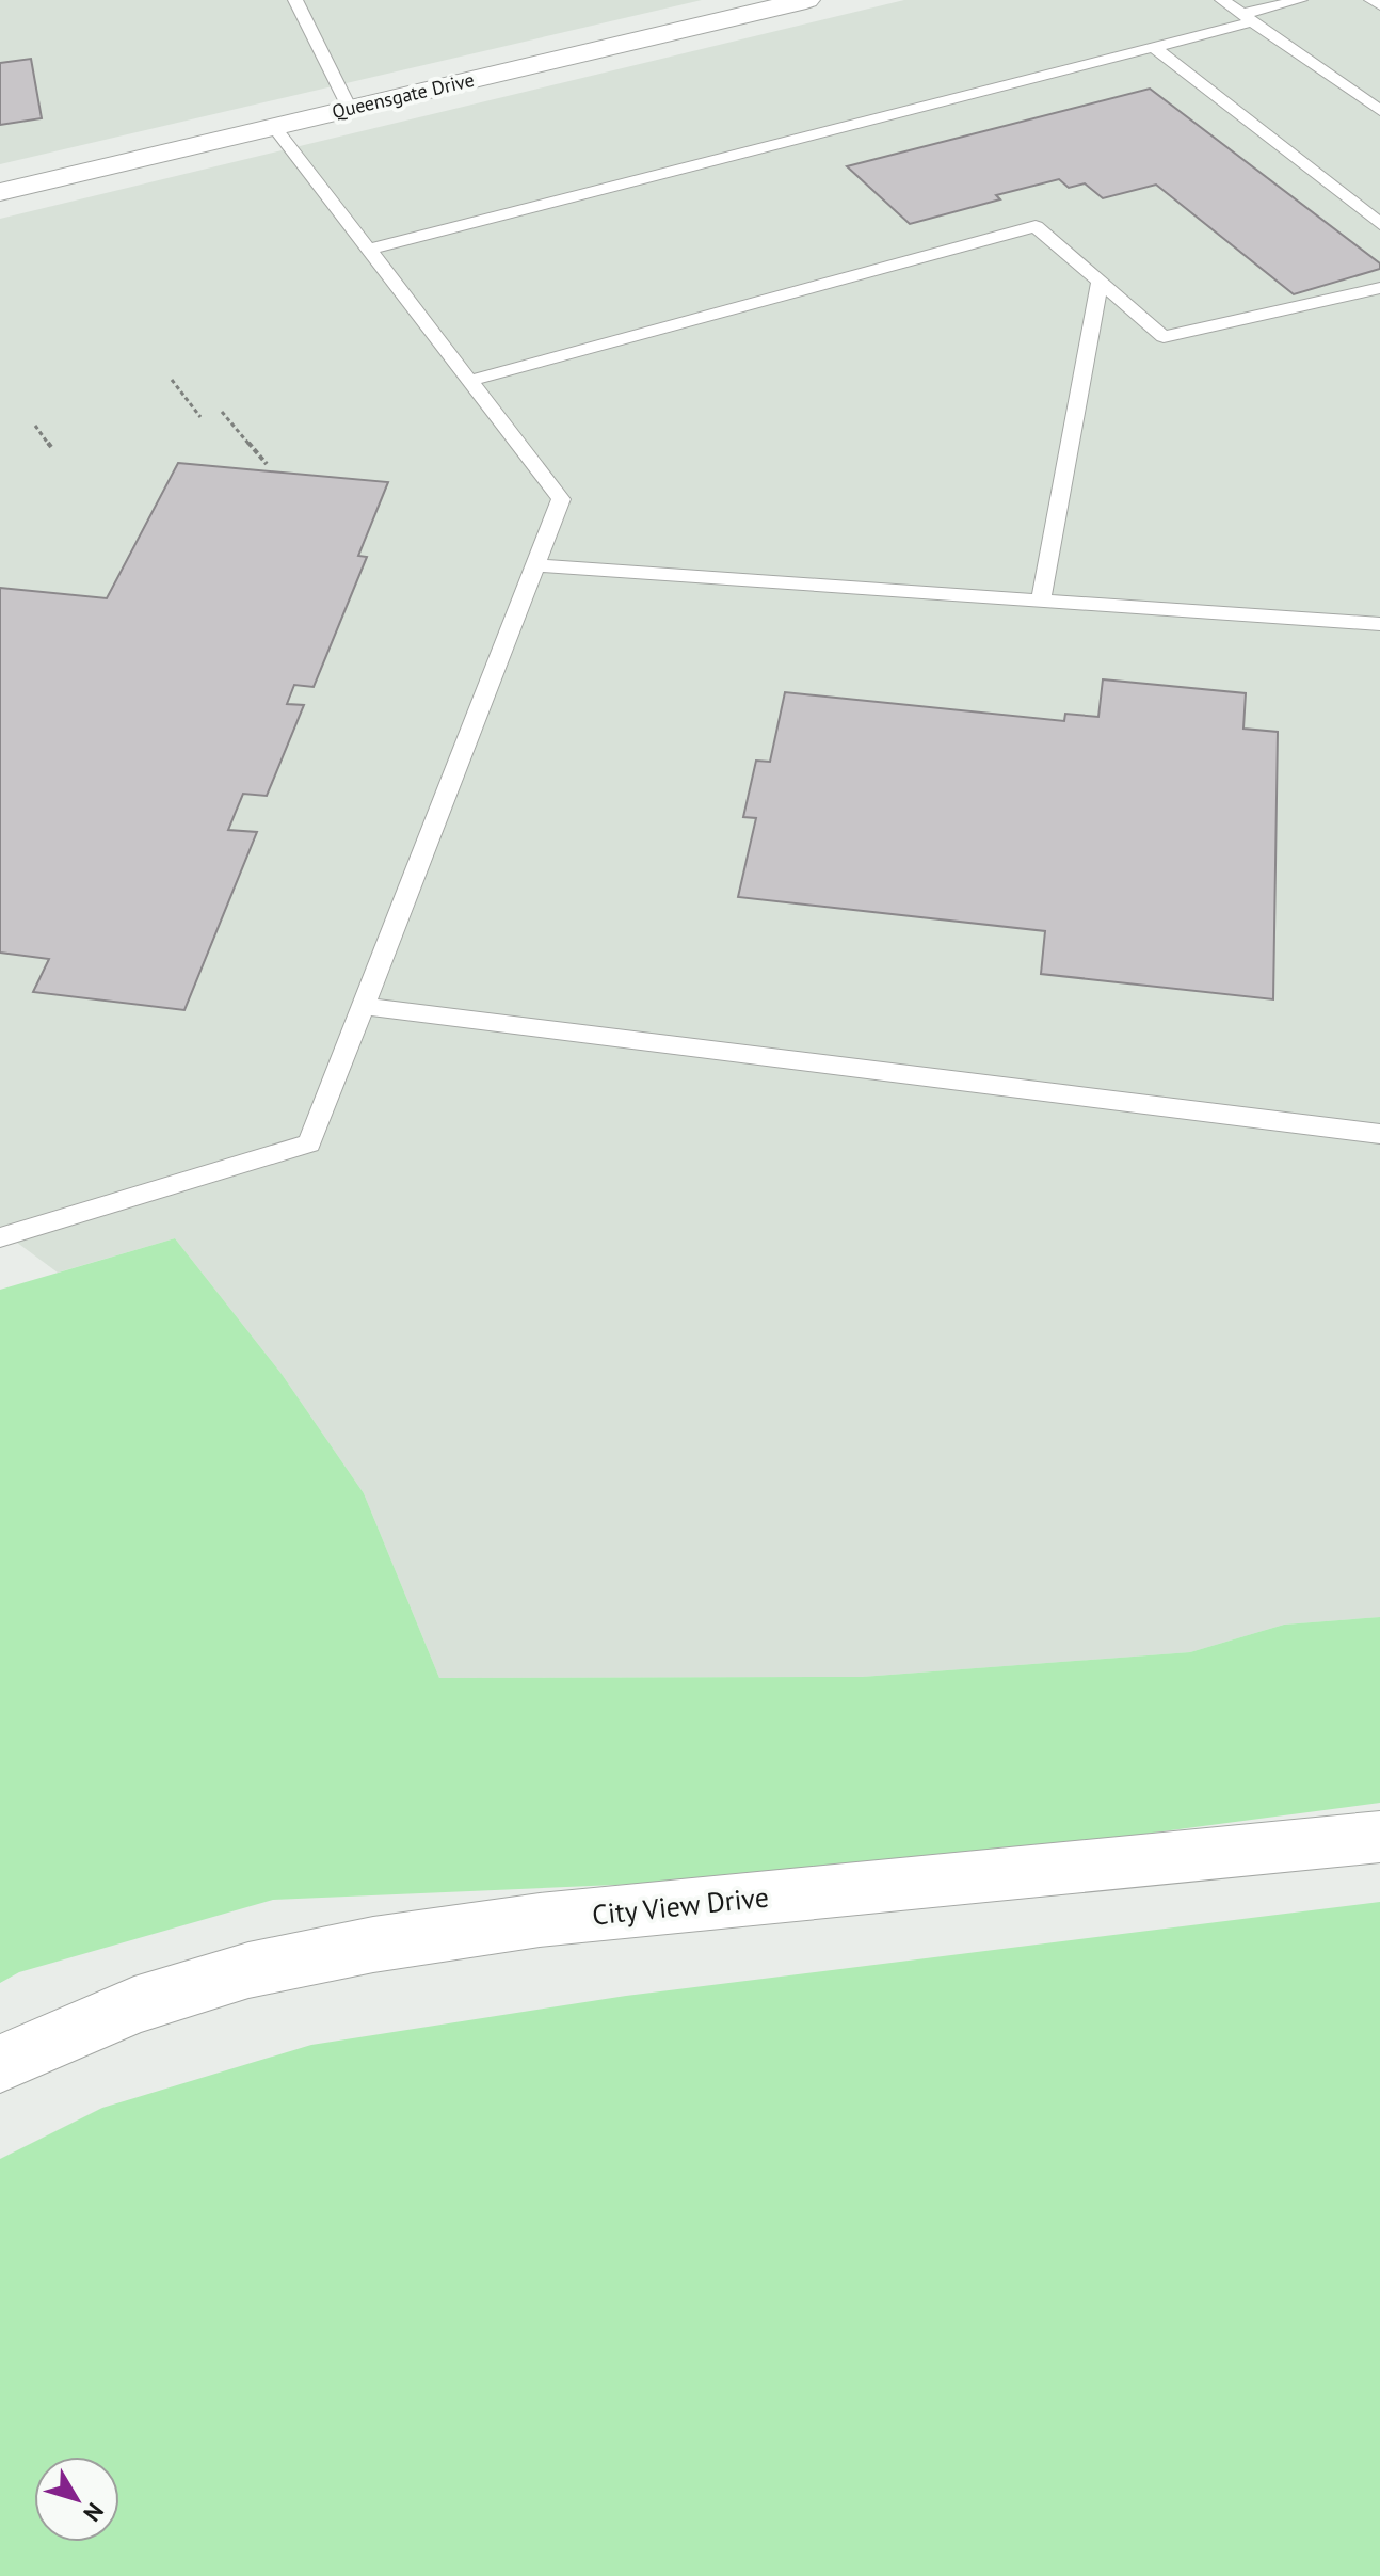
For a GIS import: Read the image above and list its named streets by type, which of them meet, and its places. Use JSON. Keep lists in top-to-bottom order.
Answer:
{
  "streets": {
    "street": ["Queensgate Drive", "City View Drive"]
  },
  "north": "bottom right"
}
